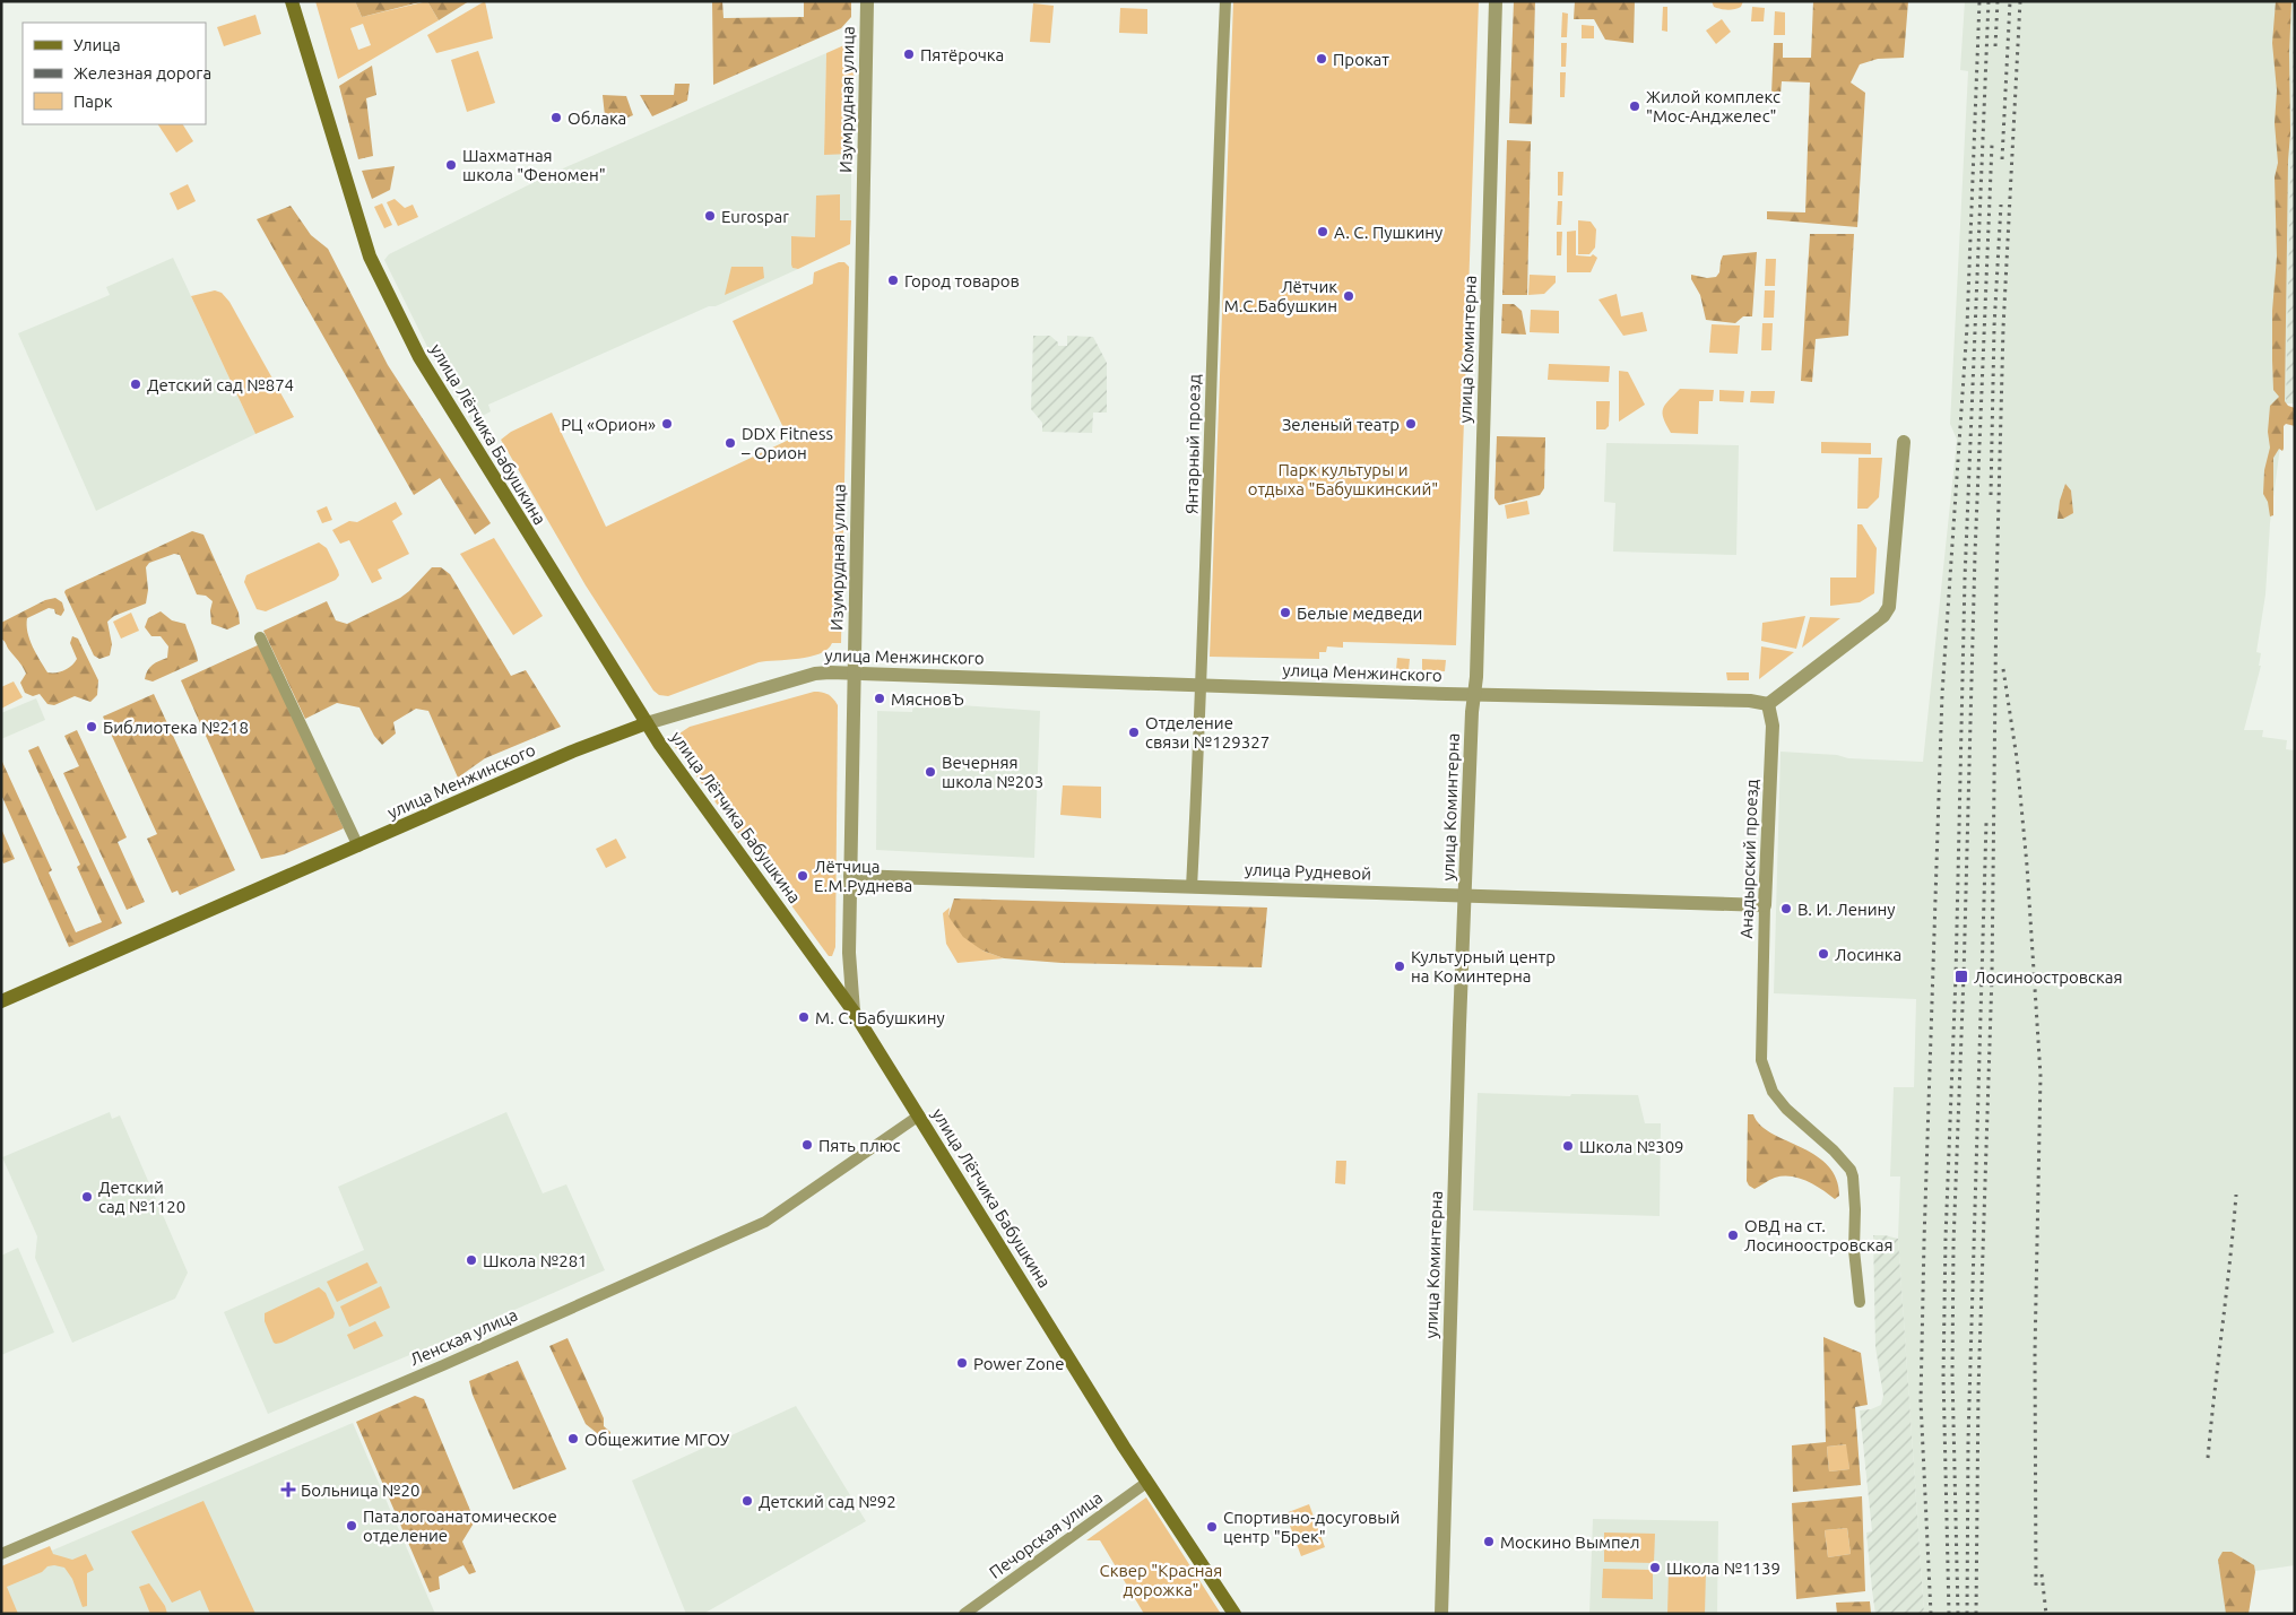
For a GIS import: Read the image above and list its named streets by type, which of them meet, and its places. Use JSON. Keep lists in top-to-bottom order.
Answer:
{
  "streets": {
    "main road": ["улица Лётчика Бабушкина", "улица Менжинского"],
    "street": [
      "Изумрудная улица",
      "улица Коминтерна",
      "Янтарный проезд",
      "Анадырский проезд",
      "улица Рудневой",
      "Ленская улица",
      "Печорская улица"
    ]
  },
  "crossings": [
    ["Изумрудная улица", "улица Лётчика Бабушкина"],
    ["Изумрудная улица", "улица Менжинского"],
    ["Изумрудная улица", "улица Рудневой"],
    ["улица Коминтерна", "улица Менжинского"],
    ["улица Коминтерна", "улица Рудневой"],
    ["улица Лётчика Бабушкина", "улица Менжинского"],
    ["улица Лётчика Бабушкина", "Ленская улица"],
    ["улица Лётчика Бабушкина", "Печорская улица"],
    ["Янтарный проезд", "улица Менжинского"],
    ["Янтарный проезд", "улица Рудневой"],
    ["улица Менжинского", "Анадырский проезд"],
    ["Анадырский проезд", "улица Рудневой"]
  ],
  "parks": ["Парк культуры и отдыха \"Бабушкинский\"", "Сквер \"Красная дорожка\""],
  "places": {
    "other": [
      "Пятёрочка",
      "Прокат",
      "Жилой комплекс \"Мос-Анджелес\"",
      "Облака",
      "Шахматная школа \"Феномен\"",
      "Eurospar",
      "А. С. Пушкину",
      "Город товаров",
      "Лётчик М.С.Бабушкин",
      "Детский сад №874",
      "РЦ «Орион»",
      "Зеленый театр",
      "DDX Fitness – Орион",
      "Белые медведи",
      "МясновЪ",
      "Библиотека №218",
      "Отделение связи №129327",
      "Вечерняя школа №203",
      "Лётчица Е.М.Руднева",
      "В. И. Ленину",
      "Лосинка",
      "Культурный центр на Коминтерна",
      "М. С. Бабушкину",
      "Пять плюс",
      "Школа №309",
      "Детский сад №1120",
      "ОВД на ст. Лосиноостровская",
      "Школа №281",
      "Power Zone",
      "Общежитие МГОУ",
      "Детский сад №92",
      "Паталогоанатомическое отделение",
      "Спортивно-досуговый центр \"Брек\"",
      "Москино Вымпел",
      "Школа №1139"
    ],
    "transit": ["Лосиноостровская"],
    "health": ["Больница №20"]
  },
  "legend": ["Улица", "Железная дорога", "Парк"]
}
